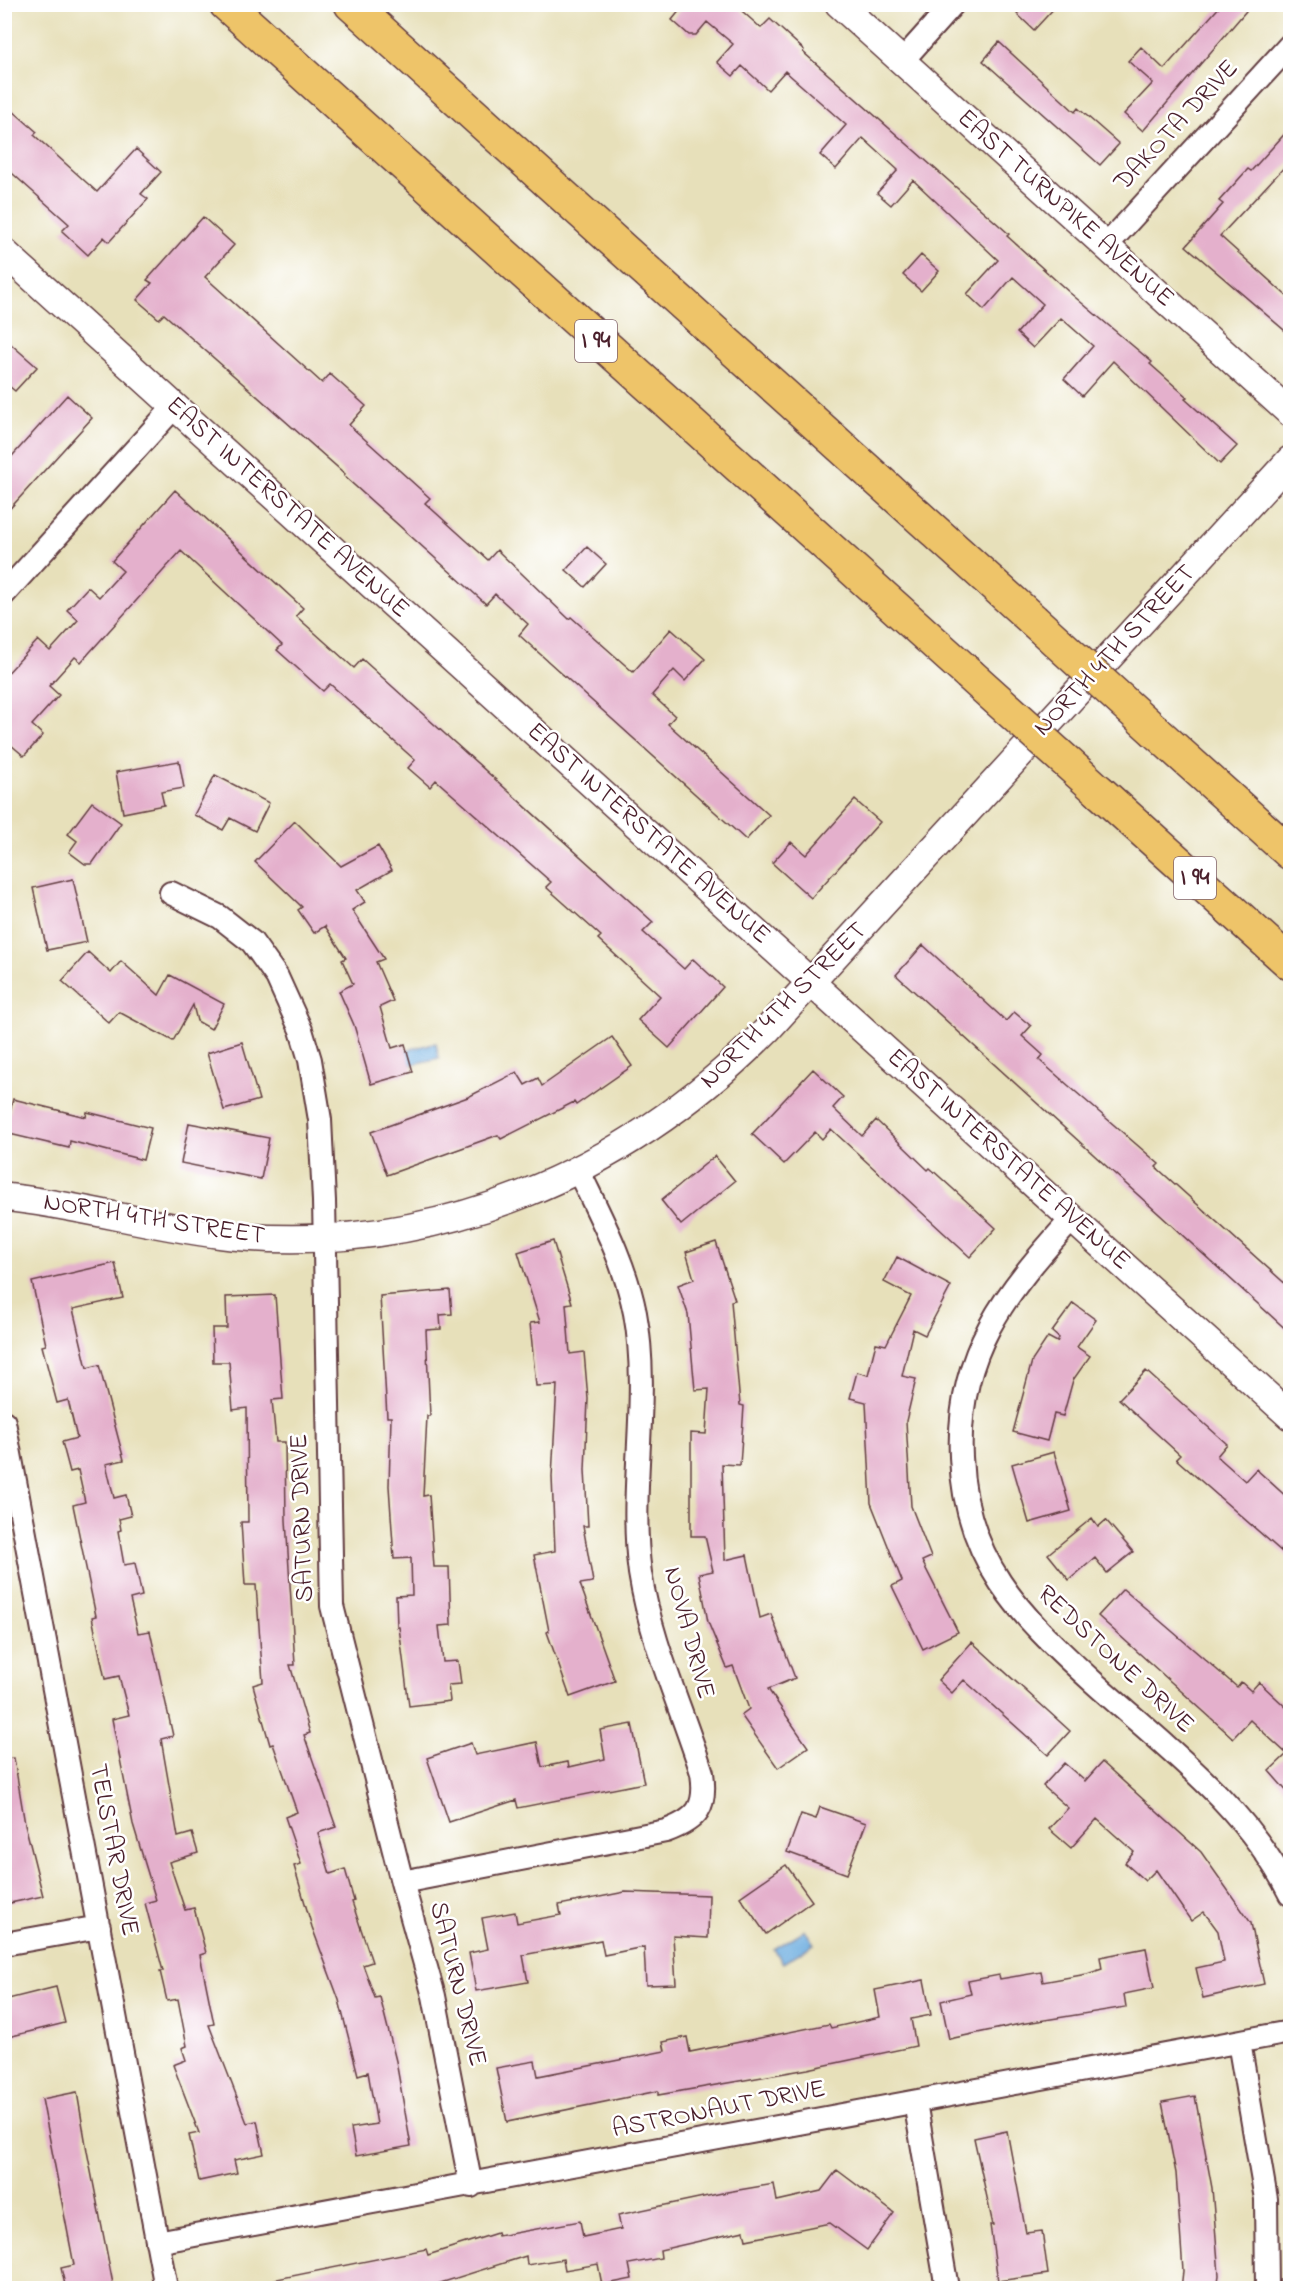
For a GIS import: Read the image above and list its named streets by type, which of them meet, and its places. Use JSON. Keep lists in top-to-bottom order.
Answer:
{
  "streets": {
    "highway": ["I 94"],
    "street": [
      "DAKOTA DRIVE",
      "EAST TURNPIKE AVENUE",
      "EAST INTERSTATE AVENUE",
      "NORTH 4TH STREET",
      "SATURN DRIVE",
      "NOVA DRIVE",
      "REDSTONE DRIVE",
      "TELSTAR DRIVE",
      "ASTRONAUT DRIVE"
    ]
  },
  "crossings": [
    ["DAKOTA DRIVE", "EAST TURNPIKE AVENUE"],
    ["EAST INTERSTATE AVENUE", "NORTH 4TH STREET"],
    ["EAST INTERSTATE AVENUE", "REDSTONE DRIVE"],
    ["NORTH 4TH STREET", "SATURN DRIVE"],
    ["NORTH 4TH STREET", "NOVA DRIVE"],
    ["SATURN DRIVE", "NOVA DRIVE"],
    ["SATURN DRIVE", "ASTRONAUT DRIVE"],
    ["TELSTAR DRIVE", "ASTRONAUT DRIVE"]
  ]
}
